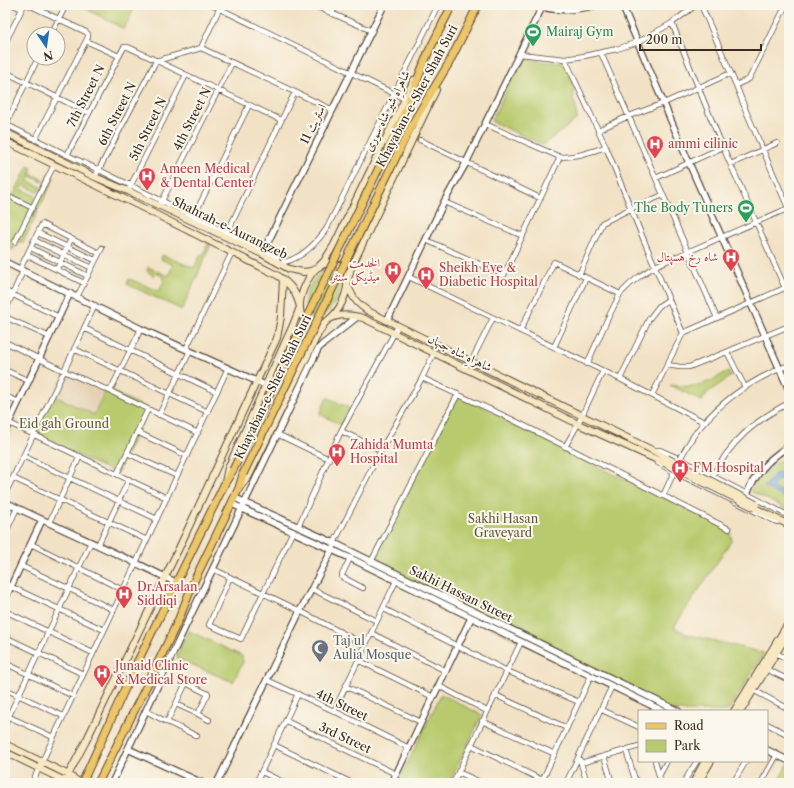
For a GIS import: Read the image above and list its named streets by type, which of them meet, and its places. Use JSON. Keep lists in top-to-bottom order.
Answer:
{
  "streets": {
    "main road": [
      "Khayaban-e-Sher Shah Suri",
      "شاہراہِ شیر شاہ سوری",
      "Shahrah-e-Aurangzeb",
      "شاہراہِ شاہ جہاں"
    ],
    "street": [
      "7th Street N",
      "6th Street N",
      "4th Street N",
      "اسٹریٹ 11",
      "5th Street N",
      "Sakhi Hassan Street",
      "4th Street",
      "3rd Street"
    ]
  },
  "crossings": [
    ["7th Street N", "6th Street N"],
    ["Khayaban-e-Sher Shah Suri", "شاہراہِ شیر شاہ سوری"],
    ["Khayaban-e-Sher Shah Suri", "Sakhi Hassan Street"],
    ["شاہراہِ شیر شاہ سوری", "Shahrah-e-Aurangzeb"],
    ["شاہراہِ شیر شاہ سوری", "شاہراہِ شاہ جہاں"],
    ["6th Street N", "Shahrah-e-Aurangzeb"],
    ["4th Street N", "Shahrah-e-Aurangzeb"],
    ["اسٹریٹ 11", "Shahrah-e-Aurangzeb"],
    ["5th Street N", "Shahrah-e-Aurangzeb"],
    ["Shahrah-e-Aurangzeb", "شاہراہِ شاہ جہاں"]
  ],
  "parks": ["Eid gah Ground", "Sakhi Hasan Graveyard"],
  "places": {
    "sports": ["Mairaj Gym", "The Body Tuners"],
    "hospital": [
      "ammi cilinic",
      "Ameen Medical & Dental Center",
      "شاہ رخ ہسپتال",
      "الخدمت میڈیکل سنٹر",
      "Sheikh Eye & Diabetic Hospital",
      "Zahida Mumta Hospital",
      "FM Hospital",
      "Dr.Arsalan Siddiqi",
      "Junaid Clinic & Medical Store"
    ],
    "mosque": ["Taj ul Aulia Mosque"]
  },
  "legend": ["Road", "Park"],
  "scale_bar": "200 m",
  "north": "bottom"
}
